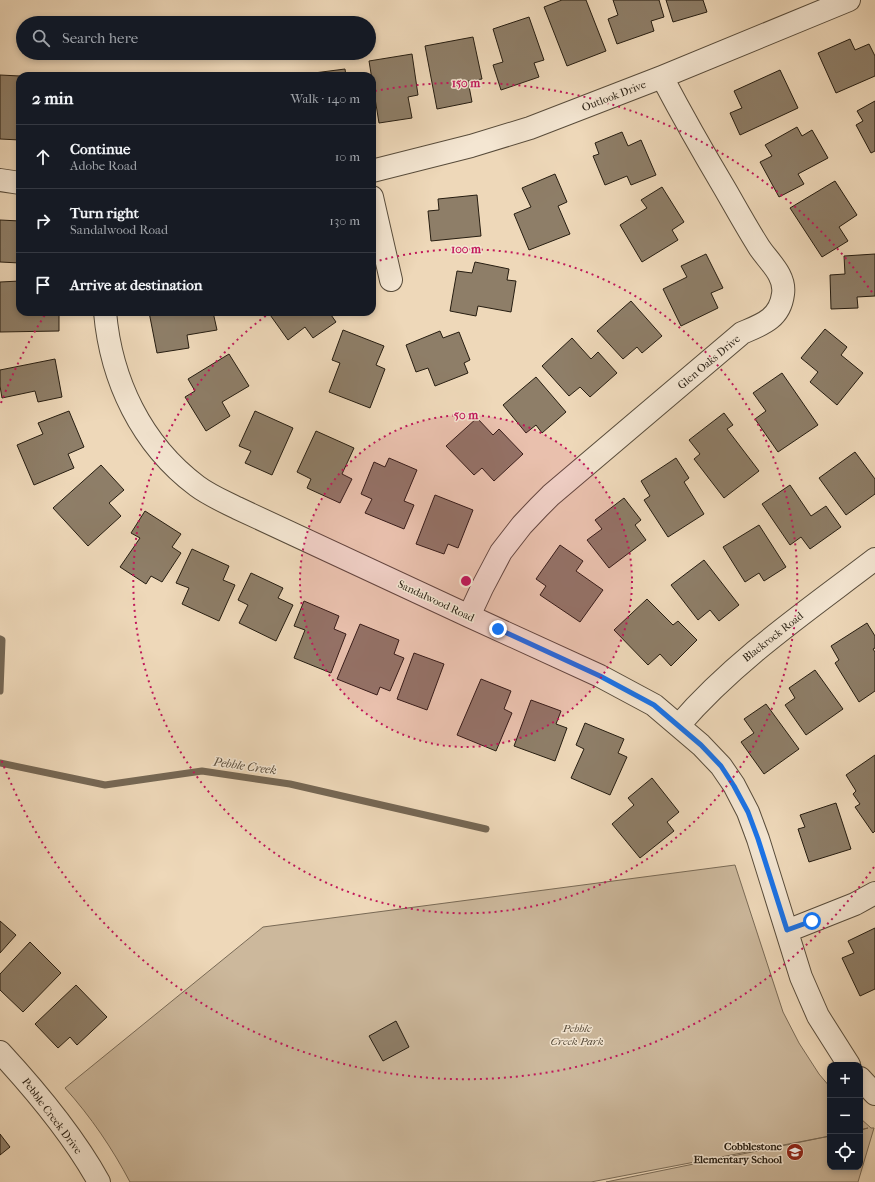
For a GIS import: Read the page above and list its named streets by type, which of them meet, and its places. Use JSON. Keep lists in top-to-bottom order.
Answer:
{
  "streets": {
    "street": [
      "Outlook Drive",
      "Glen Oaks Drive",
      "Sandalwood Road",
      "Blackrock Road",
      "Pebble Creek Drive"
    ]
  },
  "crossings": [
    ["Outlook Drive", "Glen Oaks Drive"],
    ["Glen Oaks Drive", "Sandalwood Road"],
    ["Sandalwood Road", "Blackrock Road"]
  ],
  "water": ["Pebble Creek"],
  "parks": ["Pebble Creek Park"],
  "places": {
    "school or university": ["Cobblestone Elementary School"]
  },
  "page": {
    "search": "Search here",
    "heading": ["2 min", "Walk · 140 m"],
    "list": [
      ["Continue", "Adobe Road", "10 m"],
      ["Turn right", "Sandalwood Road", "130 m"],
      "Arrive at destination"
    ],
    "map_buttons": ["+", "−"]
  },
  "rings": ["150 m", "100 m", "50 m"]
}
